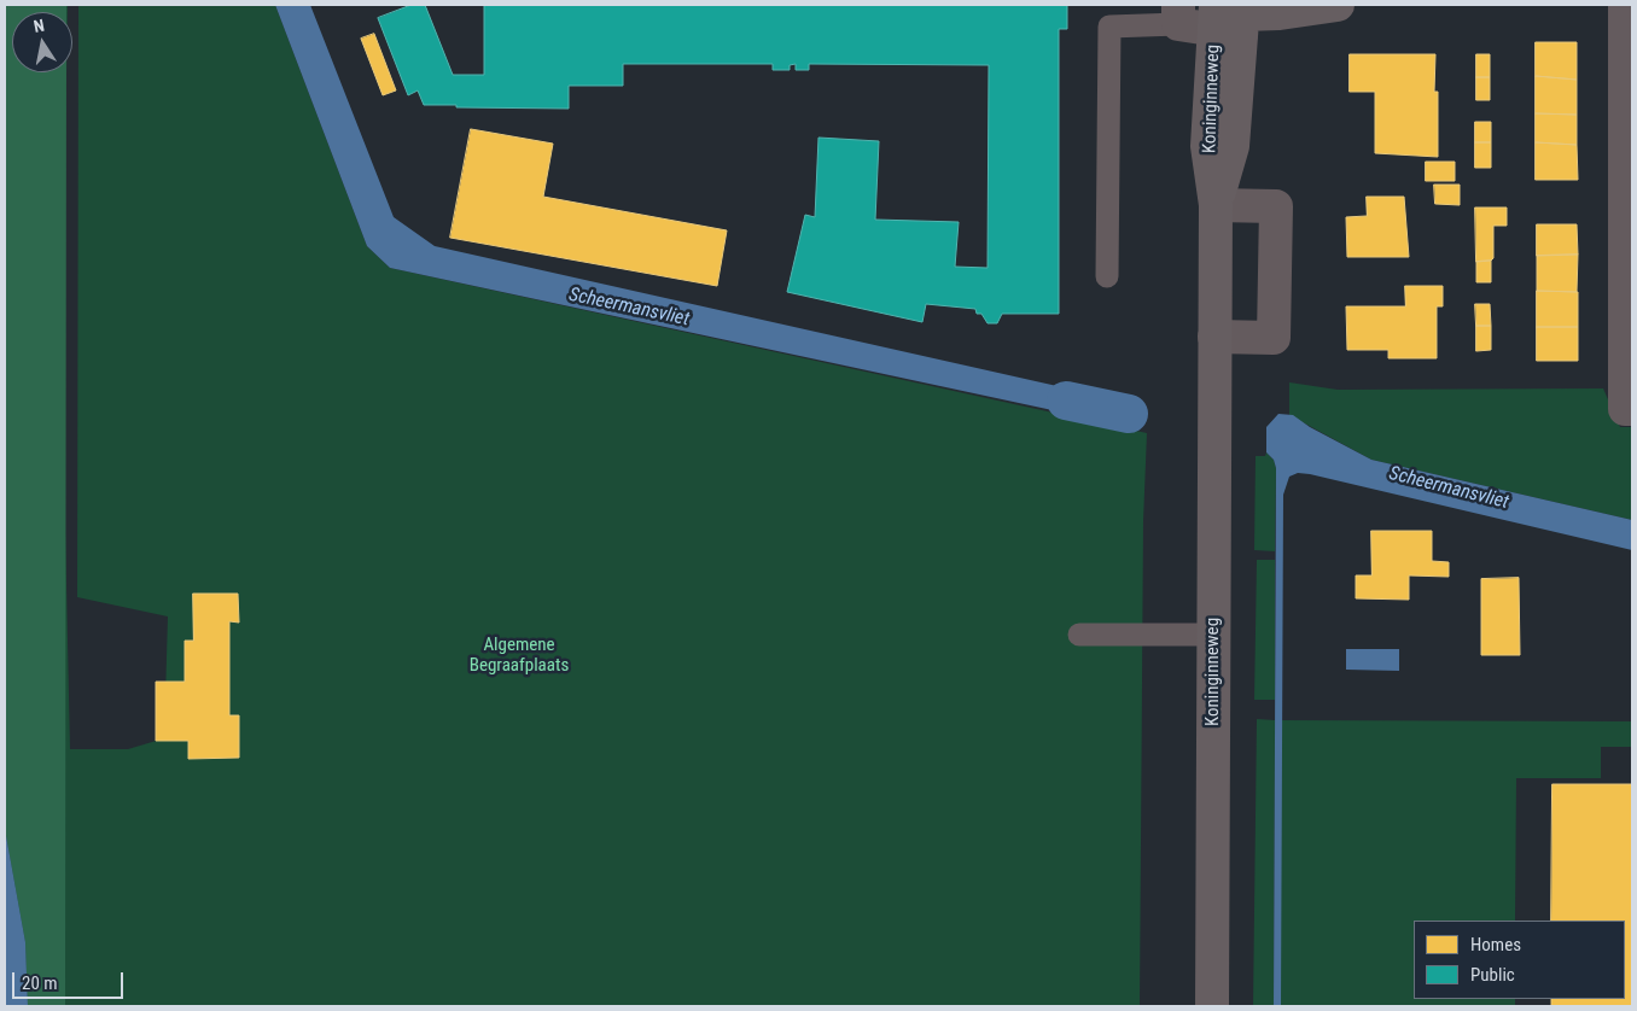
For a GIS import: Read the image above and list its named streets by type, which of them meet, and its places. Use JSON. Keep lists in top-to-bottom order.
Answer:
{
  "streets": {
    "main road": ["Koninginneweg"]
  },
  "water": ["Scheermansvliet"],
  "parks": ["Algemene Begraafplaats"],
  "legend": ["Homes", "Public"],
  "scale_bar": "20 m",
  "north": "top"
}
